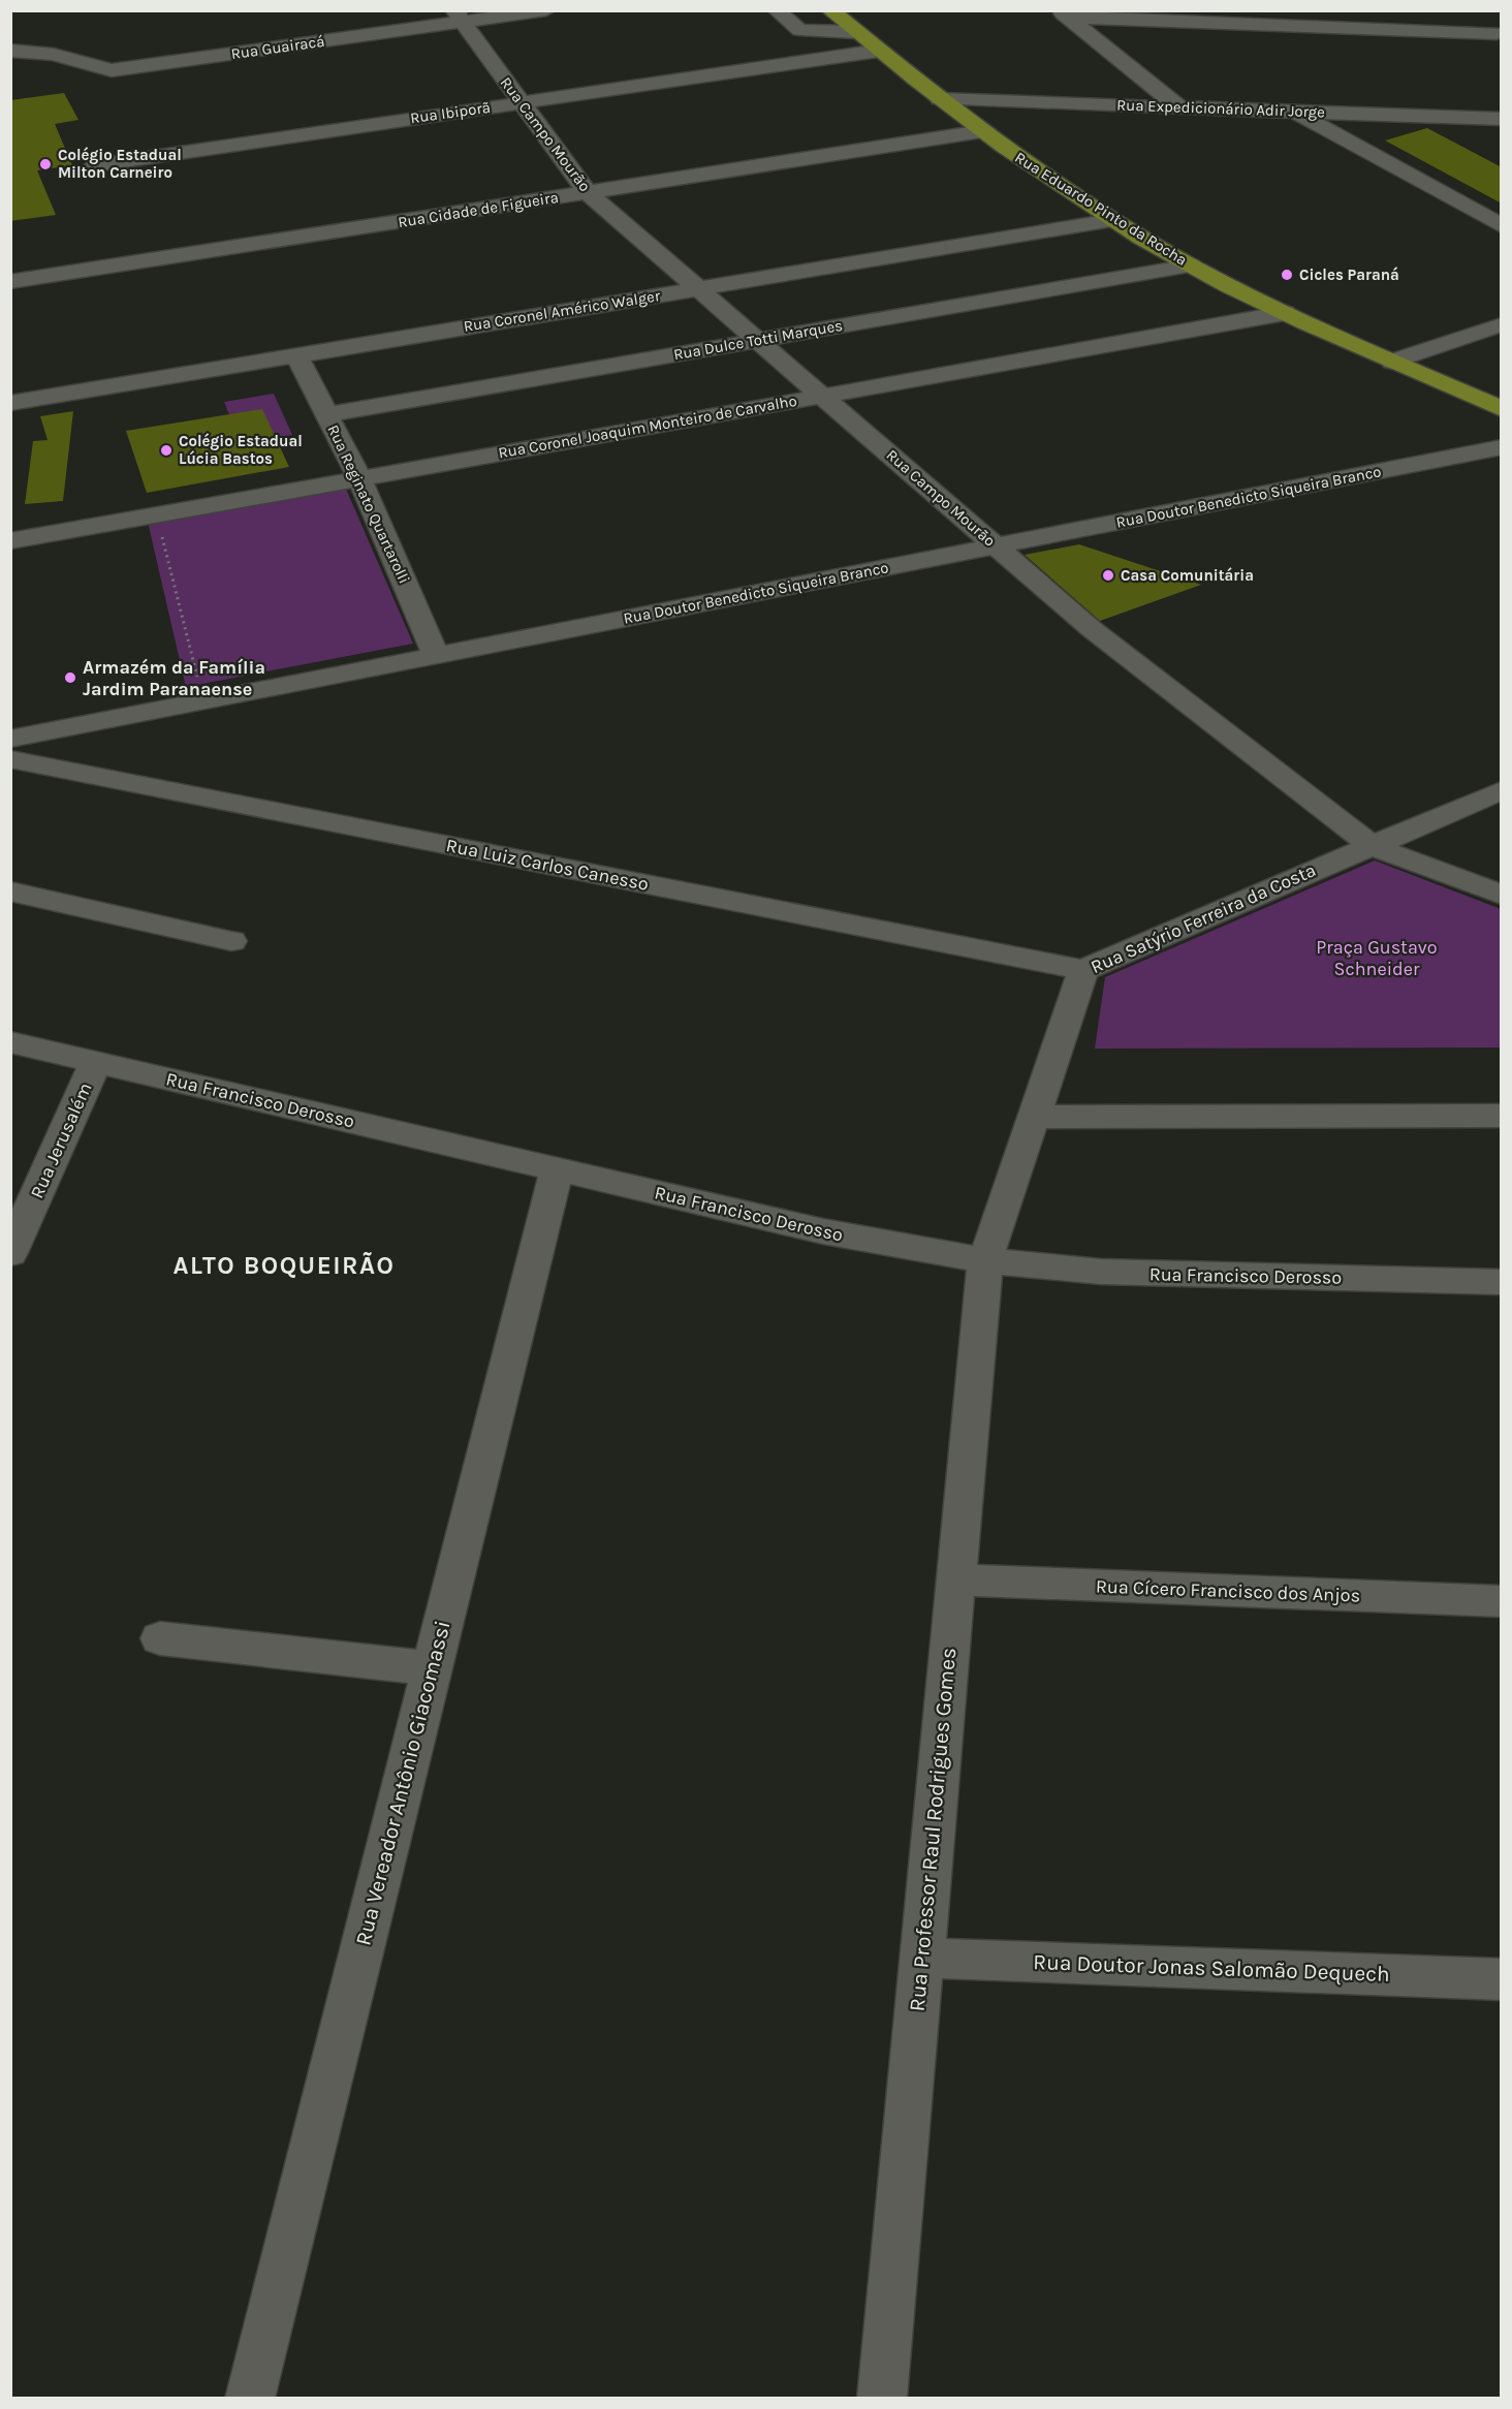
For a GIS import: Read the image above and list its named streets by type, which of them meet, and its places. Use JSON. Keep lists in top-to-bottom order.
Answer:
{
  "streets": {
    "main road": ["Rua Eduardo Pinto da Rocha"],
    "street": [
      "Rua Guairacá",
      "Rua Expedicionário Adir Jorge",
      "Rua Ibiporã",
      "Rua Campo Mourão",
      "Rua Cidade de Figueira",
      "Rua Coronel Américo Walger",
      "Rua Dulce Totti Marques",
      "Rua Coronel Joaquim Monteiro de Carvalho",
      "Rua Doutor Benedicto Siqueira Branco",
      "Rua Reginato Quartarolli",
      "Rua Luiz Carlos Canesso",
      "Rua Satýrio Ferreira da Costa",
      "Rua Francisco Derosso",
      "Rua Jerusalém",
      "Rua Cícero Francisco dos Anjos",
      "Rua Vereador Antônio Giacomassi",
      "Rua Professor Raul Rodrigues Gomes",
      "Rua Doutor Jonas Salomão Dequech"
    ]
  },
  "crossings": [
    ["Rua Guairacá", "Rua Campo Mourão"],
    ["Rua Expedicionário Adir Jorge", "Rua Eduardo Pinto da Rocha"],
    ["Rua Ibiporã", "Rua Campo Mourão"],
    ["Rua Ibiporã", "Rua Eduardo Pinto da Rocha"],
    ["Rua Campo Mourão", "Rua Cidade de Figueira"],
    ["Rua Campo Mourão", "Rua Coronel Américo Walger"],
    ["Rua Campo Mourão", "Rua Dulce Totti Marques"],
    ["Rua Campo Mourão", "Rua Coronel Joaquim Monteiro de Carvalho"],
    ["Rua Campo Mourão", "Rua Doutor Benedicto Siqueira Branco"],
    ["Rua Campo Mourão", "Rua Satýrio Ferreira da Costa"],
    ["Rua Eduardo Pinto da Rocha", "Rua Cidade de Figueira"],
    ["Rua Eduardo Pinto da Rocha", "Rua Coronel Américo Walger"],
    ["Rua Eduardo Pinto da Rocha", "Rua Dulce Totti Marques"],
    ["Rua Eduardo Pinto da Rocha", "Rua Coronel Joaquim Monteiro de Carvalho"],
    ["Rua Coronel Américo Walger", "Rua Reginato Quartarolli"],
    ["Rua Dulce Totti Marques", "Rua Reginato Quartarolli"],
    ["Rua Coronel Joaquim Monteiro de Carvalho", "Rua Reginato Quartarolli"],
    ["Rua Doutor Benedicto Siqueira Branco", "Rua Reginato Quartarolli"],
    ["Rua Luiz Carlos Canesso", "Rua Satýrio Ferreira da Costa"],
    ["Rua Satýrio Ferreira da Costa", "Rua Francisco Derosso"],
    ["Rua Satýrio Ferreira da Costa", "Rua Professor Raul Rodrigues Gomes"],
    ["Rua Francisco Derosso", "Rua Jerusalém"],
    ["Rua Francisco Derosso", "Rua Vereador Antônio Giacomassi"],
    ["Rua Francisco Derosso", "Rua Professor Raul Rodrigues Gomes"],
    ["Rua Cícero Francisco dos Anjos", "Rua Professor Raul Rodrigues Gomes"],
    ["Rua Professor Raul Rodrigues Gomes", "Rua Doutor Jonas Salomão Dequech"]
  ],
  "districts": ["ALTO BOQUEIRÃO"],
  "parks": ["Praça Gustavo Schneider"],
  "places": [
    "Colégio Estadual Milton Carneiro",
    "Cicles Paraná",
    "Colégio Estadual Lúcia Bastos",
    "Casa Comunitária",
    "Armazém da Família Jardim Paranaense"
  ]
}
